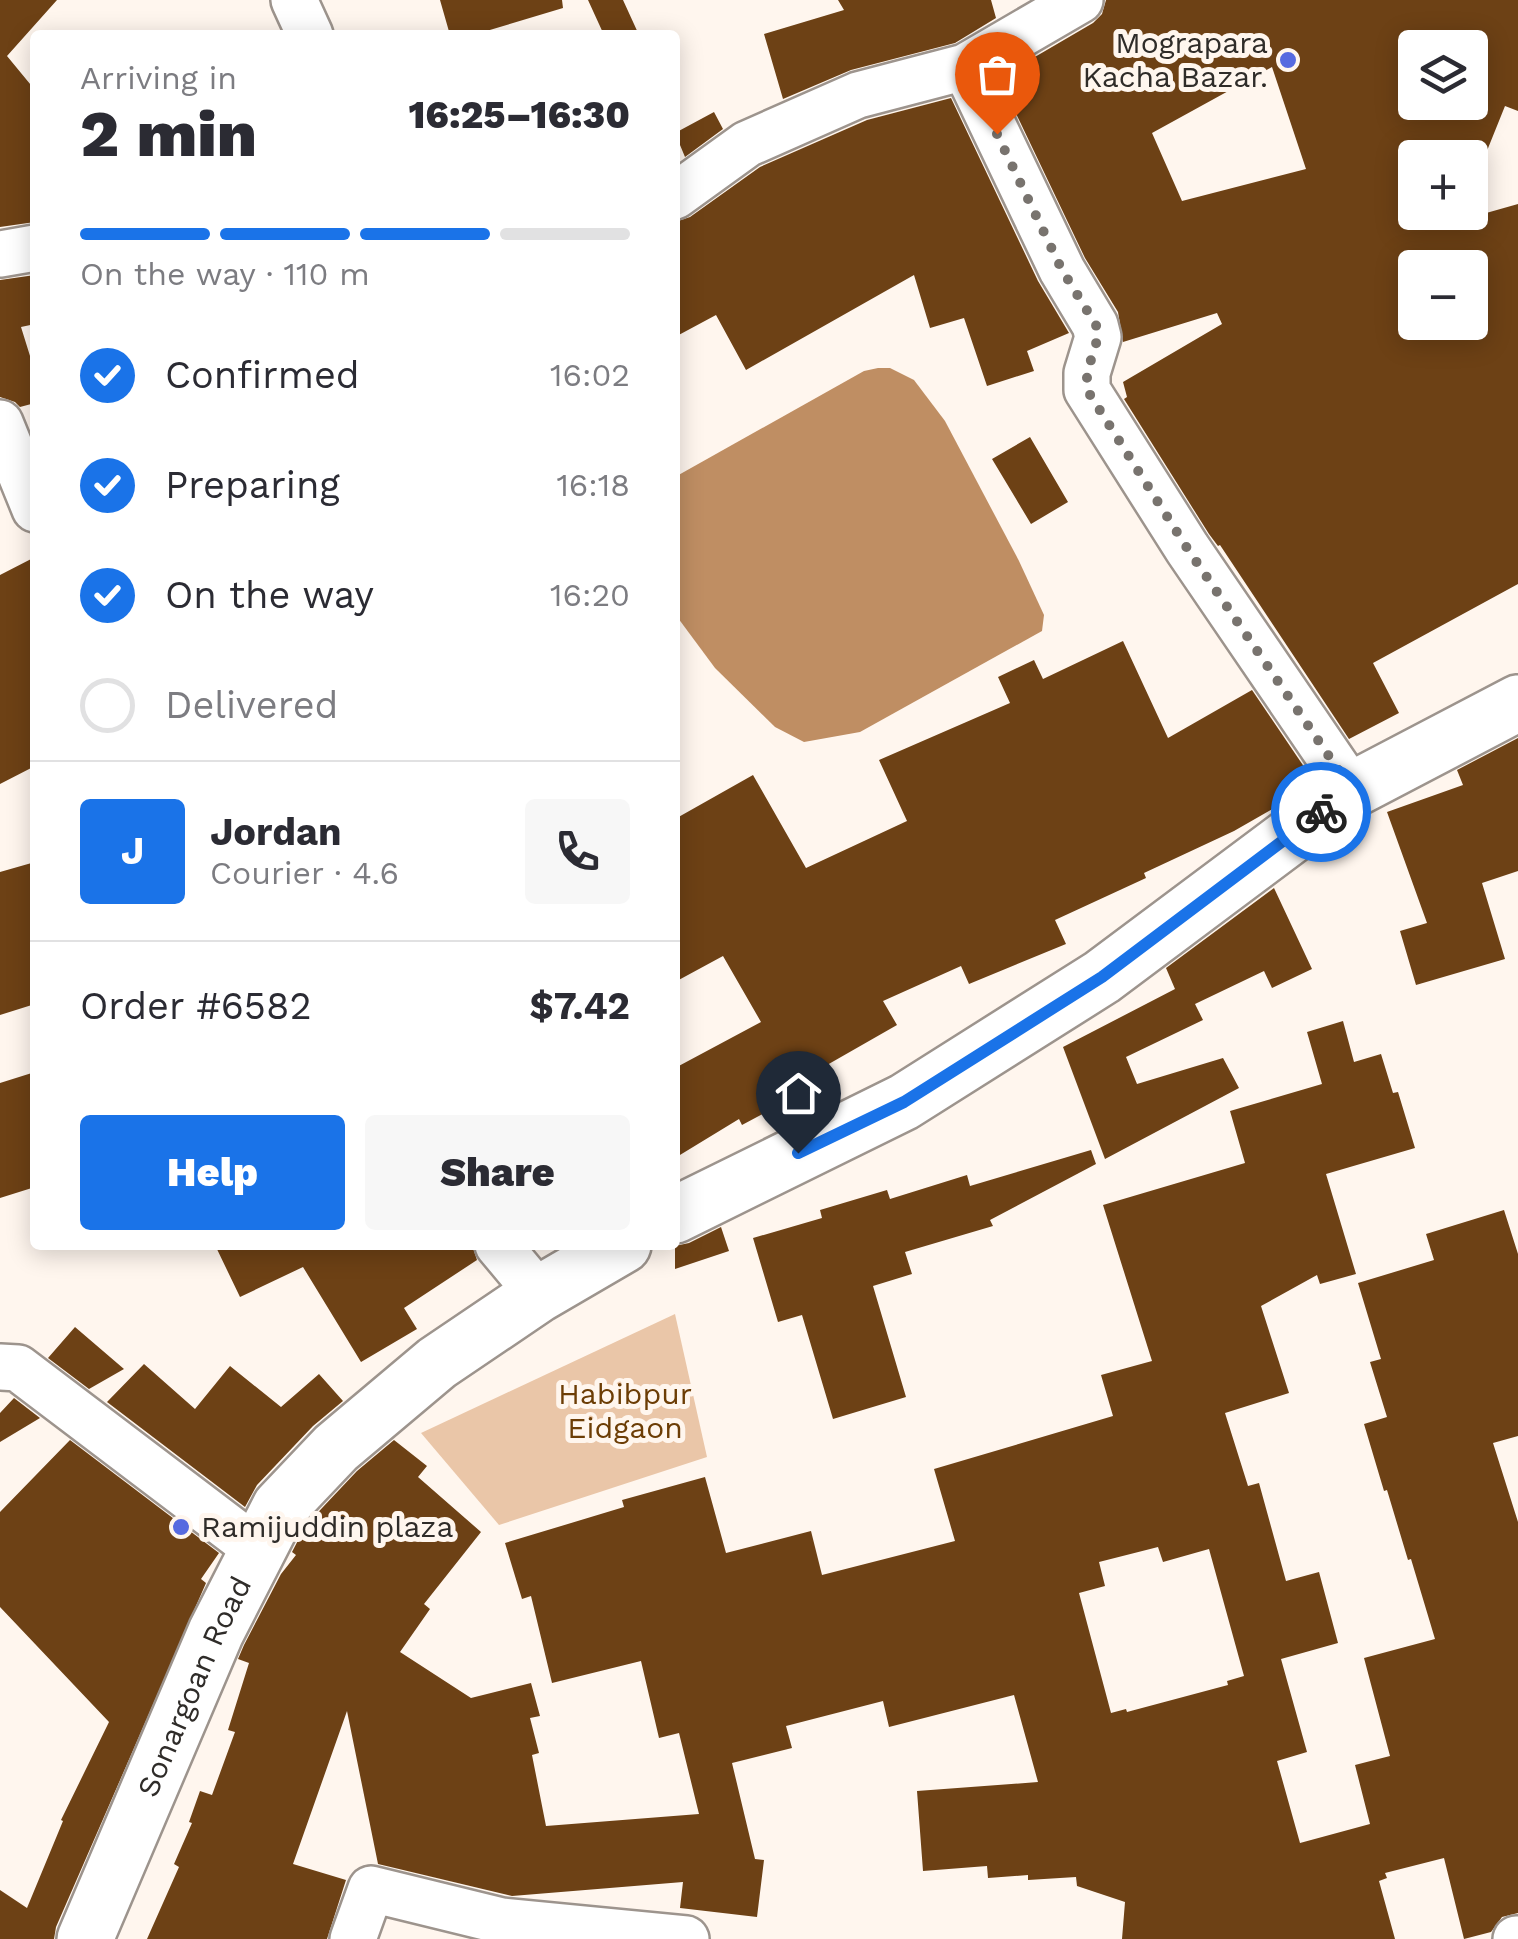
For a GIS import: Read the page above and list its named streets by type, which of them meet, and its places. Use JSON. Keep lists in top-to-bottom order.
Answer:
{
  "streets": {
    "main road": ["Sonargoan Road"]
  },
  "parks": ["Habibpur Eidgaon"],
  "places": ["Mograpara Kacha Bazar.", "Ramijuddin plaza"],
  "page": {
    "map_buttons": ["+", "−"],
    "heading": ["2 min", "Arriving in", "16:25–16:30"],
    "panel": [
      "Jordan",
      "Courier · 4.6",
      "Order #6582",
      "$7.42"
    ],
    "bar": "On the way · 110 m",
    "list": [
      ["Confirmed", "16:02"],
      ["Preparing", "16:18"],
      ["On the way", "16:20"],
      "Delivered"
    ],
    "round": "J",
    "buttons": ["Help", "Share"]
  }
}
